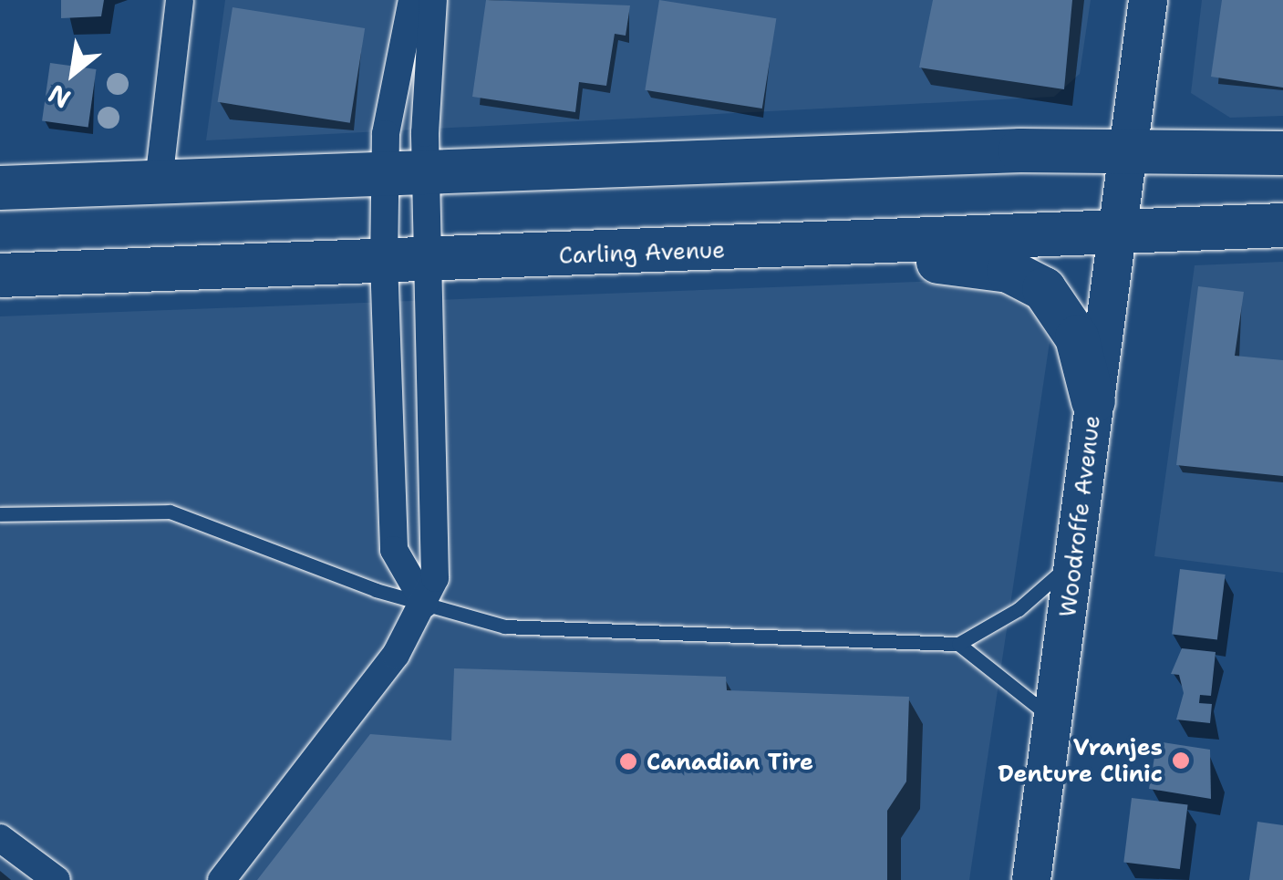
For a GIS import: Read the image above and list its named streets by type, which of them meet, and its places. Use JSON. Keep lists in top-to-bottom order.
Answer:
{
  "streets": {
    "main road": ["Carling Avenue", "Woodroffe Avenue"]
  },
  "crossings": [
    ["Carling Avenue", "Woodroffe Avenue"]
  ],
  "places": ["Vranjes Denture Clinic", "Canadian Tire"],
  "north": "bottom left"
}
